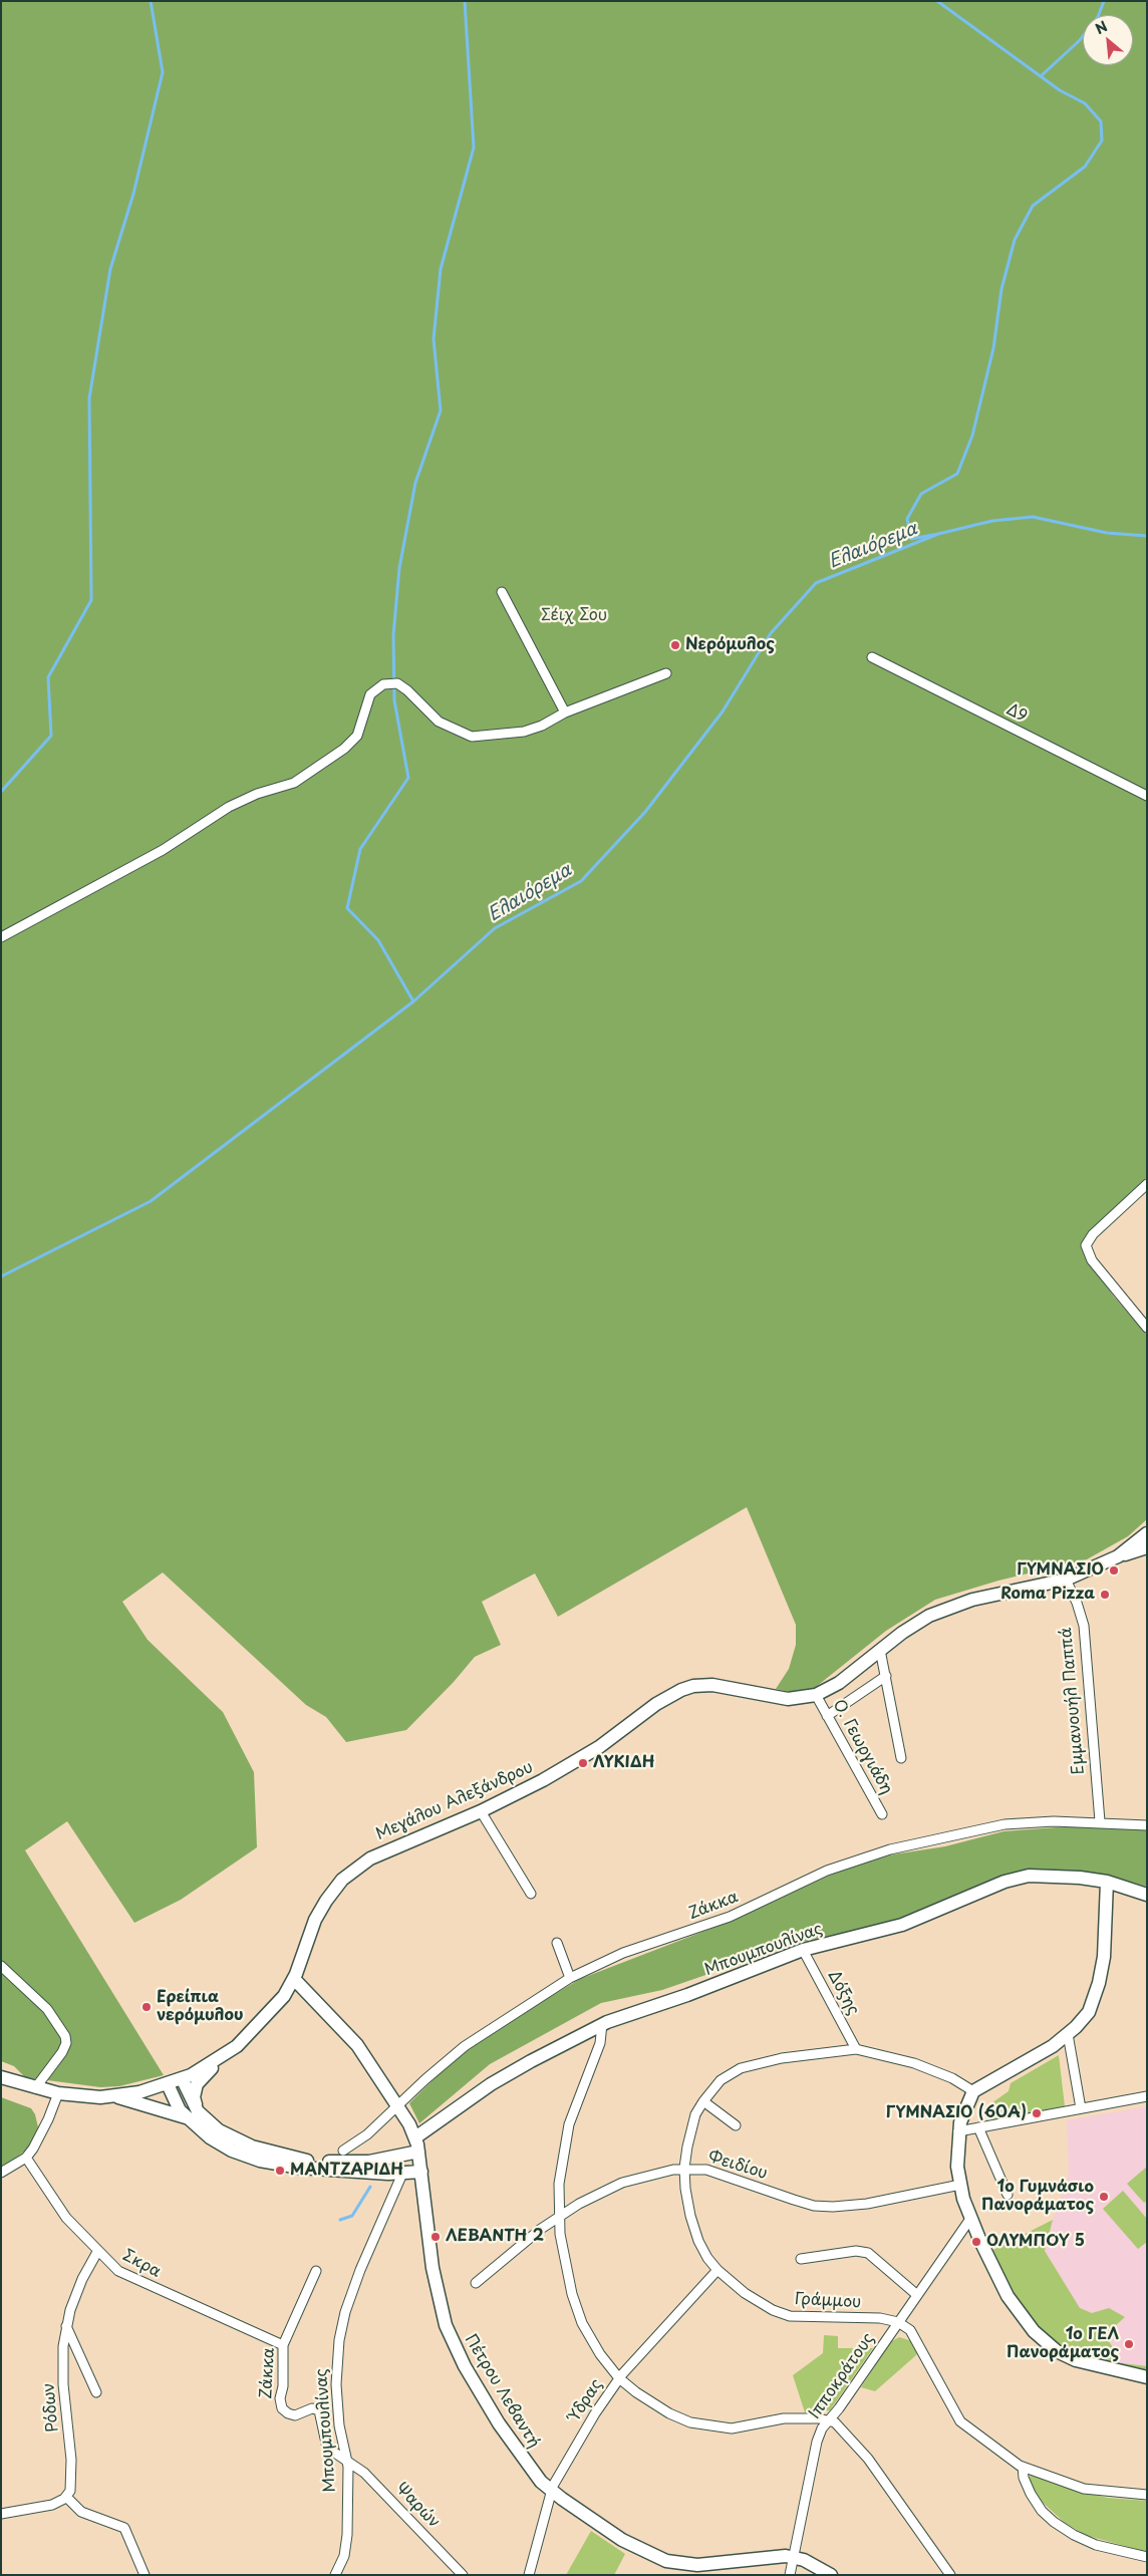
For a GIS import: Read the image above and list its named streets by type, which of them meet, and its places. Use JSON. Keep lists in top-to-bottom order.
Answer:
{
  "streets": {
    "street": [
      "Δ9",
      "Εμμανουήλ Παππά",
      "Ο. Γεωργιάδη",
      "Μεγάλου Αλεξάνδρου",
      "Ζάκκα",
      "Μπουμπουλίνας",
      "Δόξης",
      "Φειδίου",
      "Σκρα",
      "Γράμμου",
      "Ιπποκράτους",
      "Πέτρου Λεβαντή",
      "Ύδρας",
      "Ρόδων",
      "Ψαρών"
    ]
  },
  "crossings": [
    ["Εμμανουήλ Παππά", "Μεγάλου Αλεξάνδρου"],
    ["Εμμανουήλ Παππά", "Ζάκκα"],
    ["Ο. Γεωργιάδη", "Μεγάλου Αλεξάνδρου"],
    ["Μεγάλου Αλεξάνδρου", "Πέτρου Λεβαντή"],
    ["Ζάκκα", "Μπουμπουλίνας"],
    ["Ζάκκα", "Σκρα"],
    ["Ζάκκα", "Πέτρου Λεβαντή"],
    ["Ζάκκα", "Ψαρών"],
    ["Μπουμπουλίνας", "Δόξης"],
    ["Μπουμπουλίνας", "Πέτρου Λεβαντή"],
    ["Μπουμπουλίνας", "Ψαρών"],
    ["Δόξης", "Γράμμου"],
    ["Φειδίου", "Γράμμου"],
    ["Σκρα", "Ρόδων"],
    ["Γράμμου", "Ιπποκράτους"],
    ["Γράμμου", "Ύδρας"],
    ["Ιπποκράτους", "Πέτρου Λεβαντή"],
    ["Πέτρου Λεβαντή", "Ύδρας"]
  ],
  "water": ["Ελαιόρεμα"],
  "parks": ["Σέιχ Σου"],
  "places": [
    "Νερόμυλος",
    "ΓΥΜΝΑΣΙΟ",
    "Roma Pizza",
    "ΛΥΚΙΔΗ",
    "Ερείπια νερόμυλου",
    "ΓΥΜΝΑΣΙΟ (60Α)",
    "ΜΑΝΤΖΑΡΙΔΗ",
    "1ο Γυμνάσιο Πανοράματος",
    "ΛΕΒΑΝΤΗ 2",
    "ΟΛΥΜΠΟΥ 5",
    "1ο ΓΕΛ Πανοράματος"
  ],
  "north": "top left"
}
